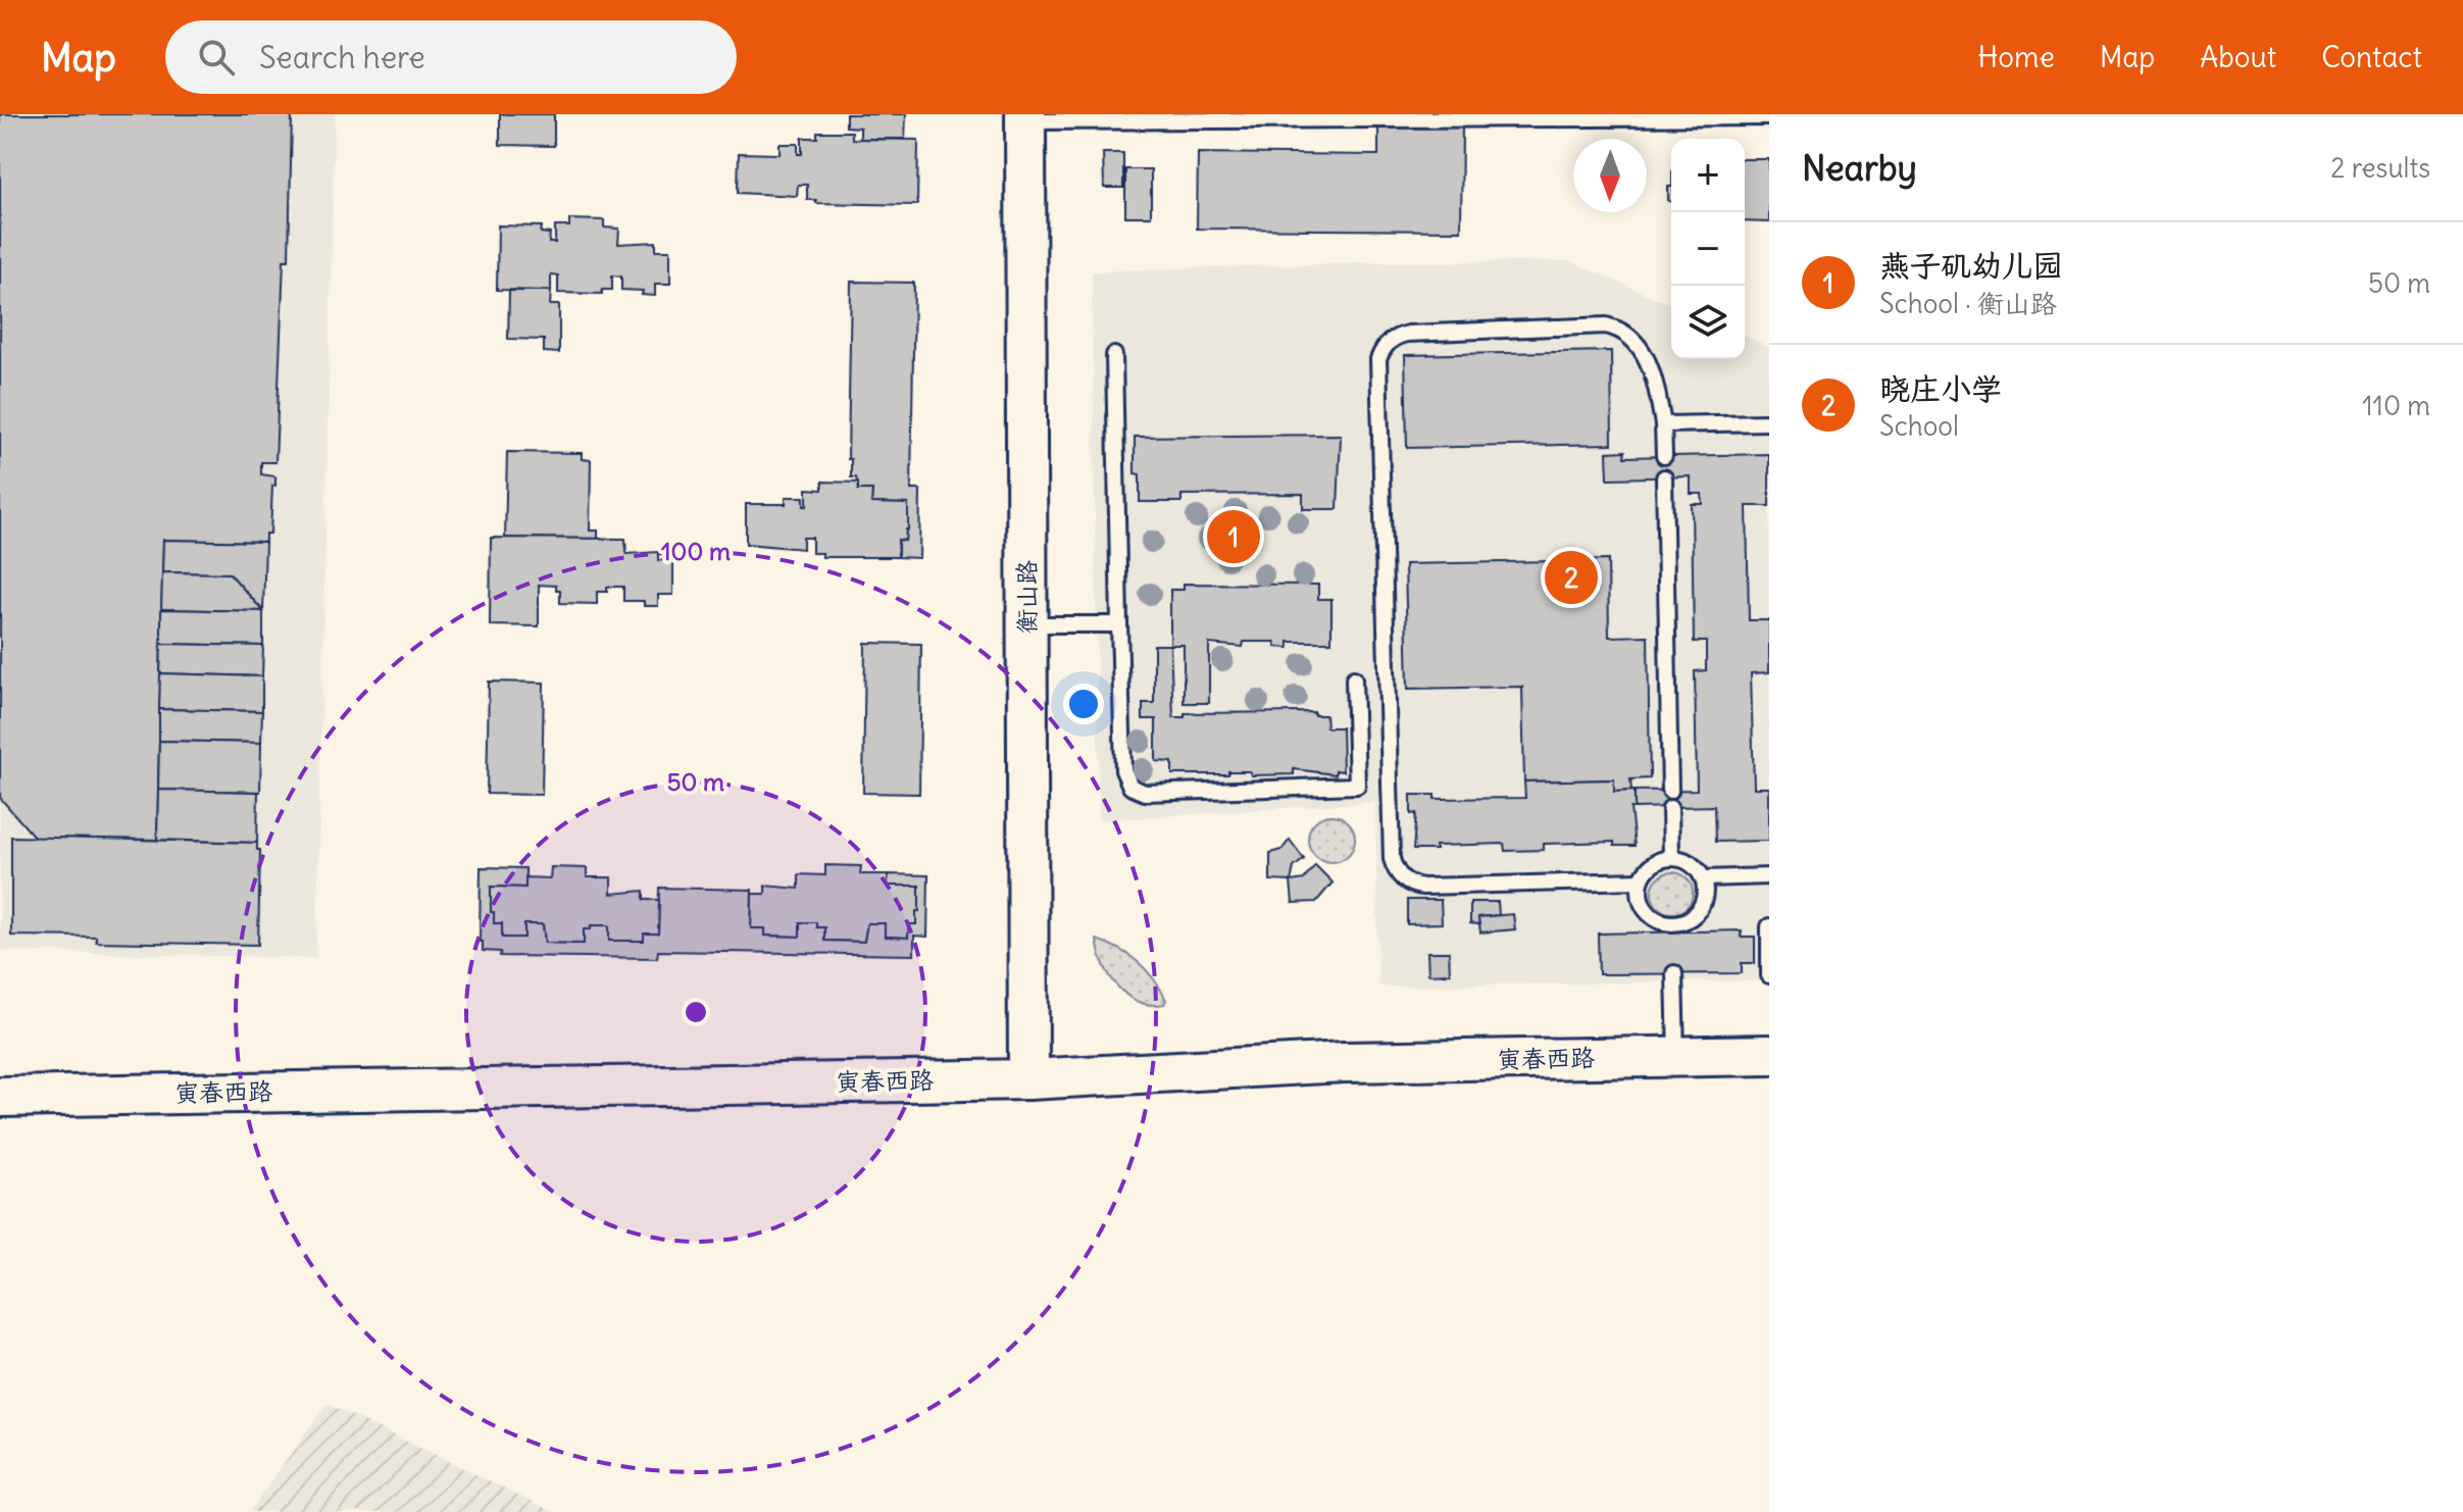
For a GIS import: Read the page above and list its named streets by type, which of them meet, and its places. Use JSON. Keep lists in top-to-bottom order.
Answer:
{
  "streets": {
    "street": ["衡山路", "寅春西路"]
  },
  "crossings": [
    ["衡山路", "寅春西路"]
  ],
  "north": "bottom",
  "page": {
    "header": "Map",
    "search": "Search here",
    "nav": [
      "Home",
      "Map",
      "About",
      "Contact"
    ],
    "heading": ["Nearby", "2 results"],
    "map_buttons": ["+", "−"],
    "list": [
      {
        "mark": "1",
        "name": "燕子矶幼儿园",
        "note": "School · 衡山路",
        "value": "50 m"
      },
      {
        "mark": "2",
        "name": "晓庄小学",
        "note": "School",
        "value": "110 m"
      }
    ],
    "pins": ["1", "2"]
  },
  "rings": ["100 m", "50 m"]
}
